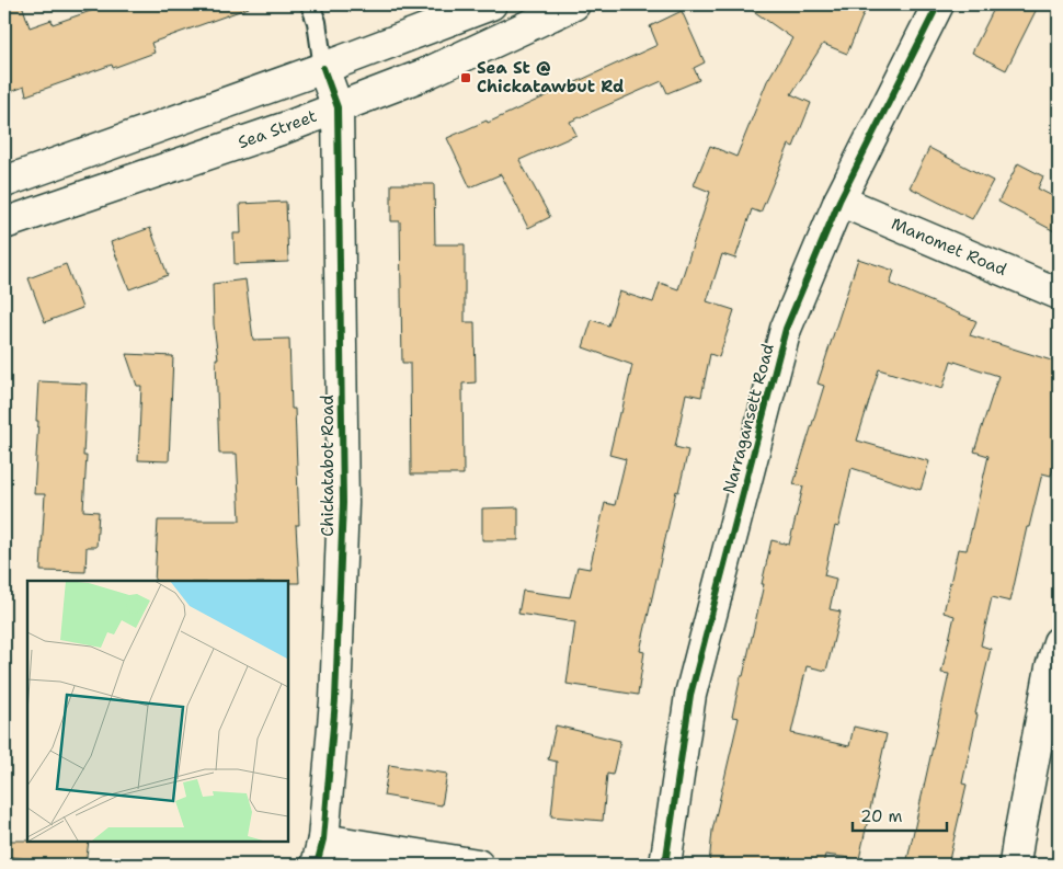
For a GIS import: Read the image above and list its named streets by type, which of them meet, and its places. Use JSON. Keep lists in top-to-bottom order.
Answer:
{
  "streets": {
    "street": [
      "Sea Street",
      "Manomet Road",
      "Narragansett Road",
      "Chickatabot Road"
    ]
  },
  "crossings": [
    ["Sea Street", "Chickatabot Road"],
    ["Manomet Road", "Narragansett Road"]
  ],
  "places": {
    "transit": ["Sea St @ Chickatawbut Rd"]
  },
  "scale_bar": "20 m"
}
